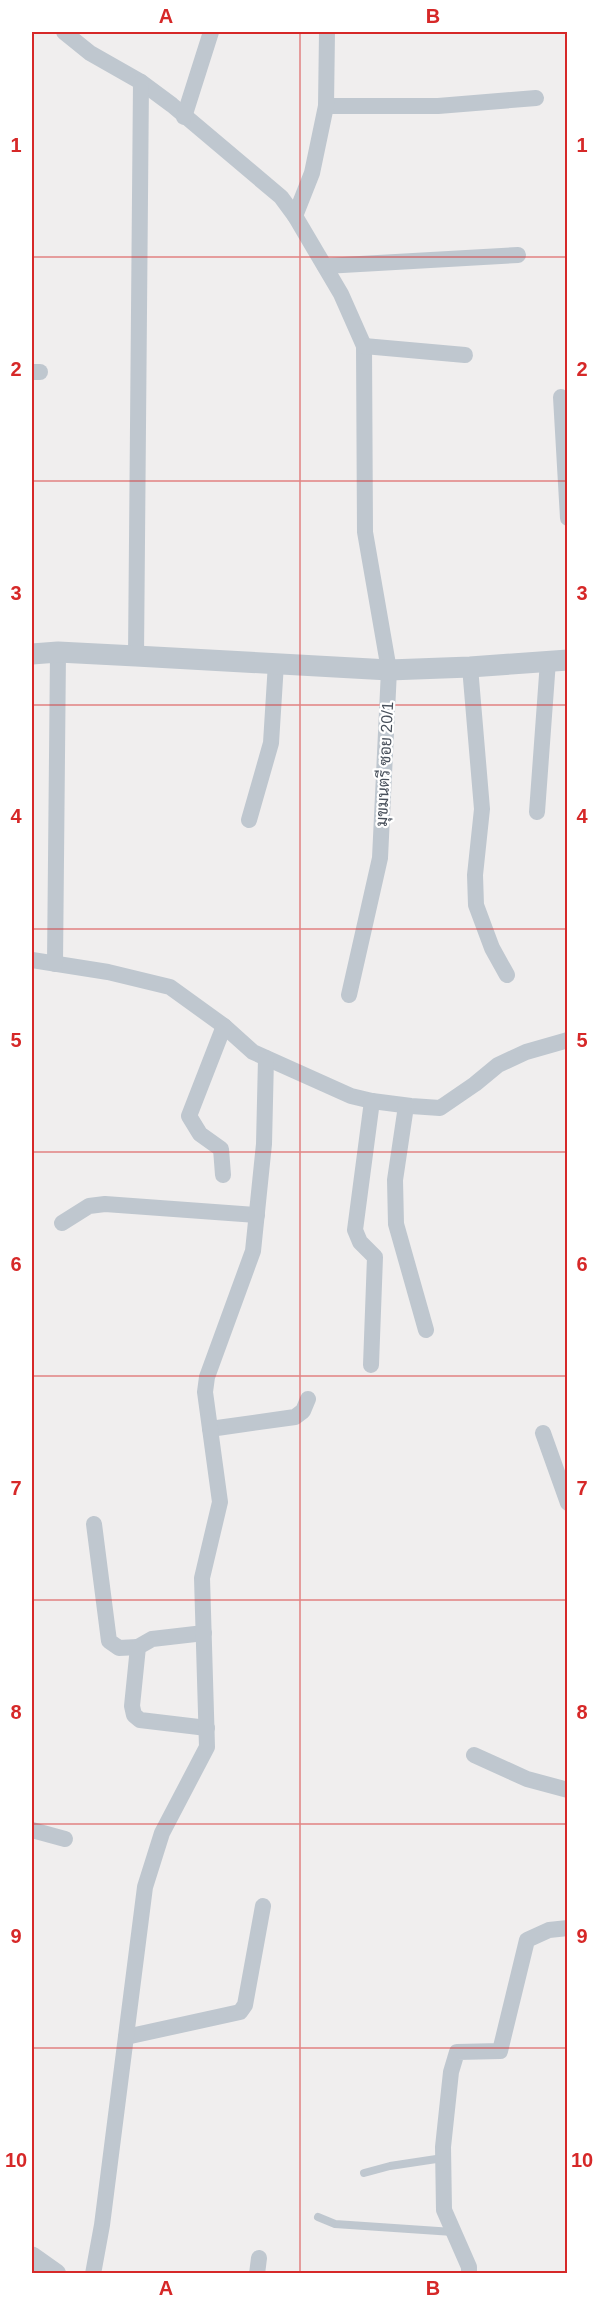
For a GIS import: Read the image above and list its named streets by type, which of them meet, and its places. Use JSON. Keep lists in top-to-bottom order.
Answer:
{
  "streets": {
    "street": ["มุขมนตรี ซอย 20/1"]
  },
  "grid": {
    "columns": ["A", "B"],
    "rows": [
      "1",
      "2",
      "3",
      "4",
      "5",
      "6",
      "7",
      "8",
      "9",
      "10"
    ]
  }
}
